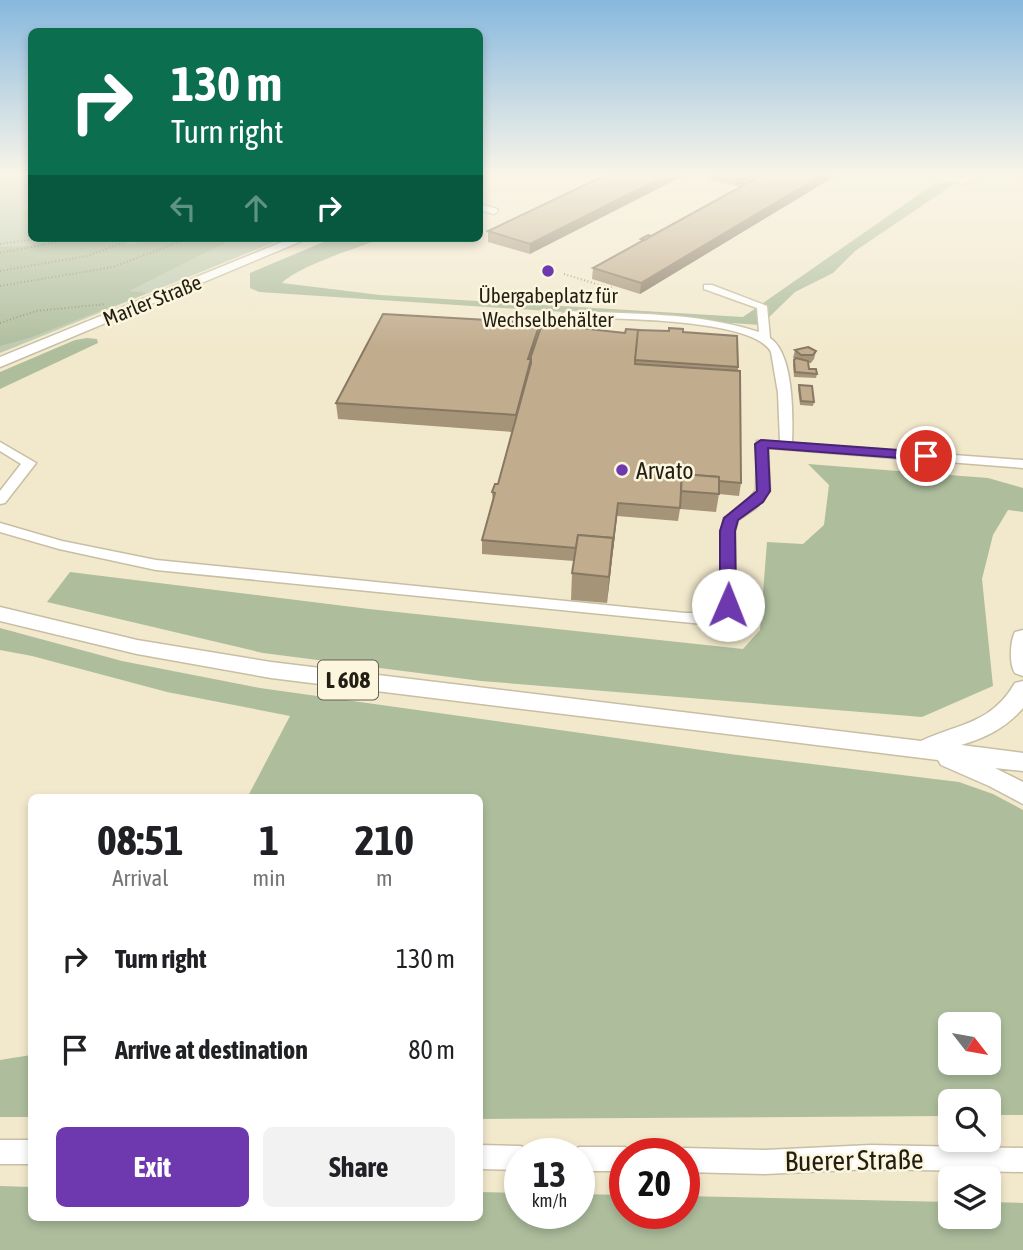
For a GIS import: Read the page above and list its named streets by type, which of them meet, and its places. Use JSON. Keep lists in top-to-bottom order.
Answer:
{
  "streets": {
    "main road": ["Marler Straße", "L 608"],
    "street": ["Buerer Straße"]
  },
  "places": ["Übergabeplatz für Wechselbehälter", "Arvato"],
  "north": "bottom right",
  "page": {
    "turn": ["130 m", "Turn right"],
    "eta": [
      "08:51",
      "Arrival",
      "1",
      "min",
      "210",
      "m"
    ],
    "list": [
      {
        "name": "Turn right",
        "value": "130 m"
      },
      {
        "name": "Arrive at destination",
        "value": "80 m"
      }
    ],
    "buttons": ["Exit", "Share"],
    "speed": "13 km/h",
    "limit": "20"
  }
}
